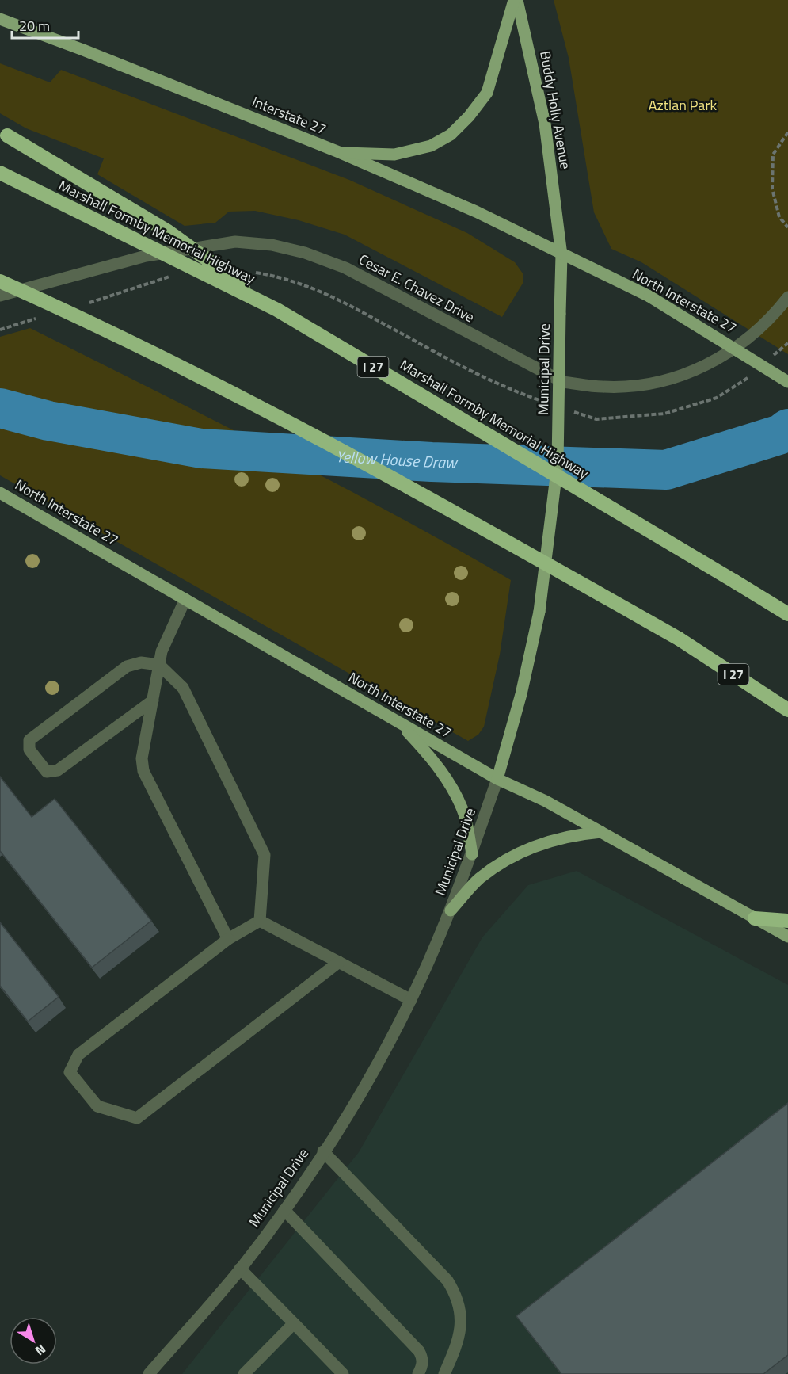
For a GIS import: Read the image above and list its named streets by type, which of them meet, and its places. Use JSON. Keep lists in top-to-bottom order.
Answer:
{
  "streets": {
    "highway": ["Marshall Formby Memorial Highway", "I 27"],
    "main road": [
      "Buddy Holly Avenue",
      "Interstate 27",
      "North Interstate 27",
      "Municipal Drive"
    ],
    "street": ["Cesar E. Chavez Drive"]
  },
  "crossings": [
    ["Buddy Holly Avenue", "Interstate 27"],
    ["Buddy Holly Avenue", "North Interstate 27"],
    ["Buddy Holly Avenue", "Municipal Drive"],
    ["Interstate 27", "North Interstate 27"],
    ["Interstate 27", "Municipal Drive"],
    ["North Interstate 27", "Municipal Drive"]
  ],
  "water": ["Yellow House Draw"],
  "parks": ["Aztlan Park"],
  "scale_bar": "20 m",
  "north": "bottom right"
}
